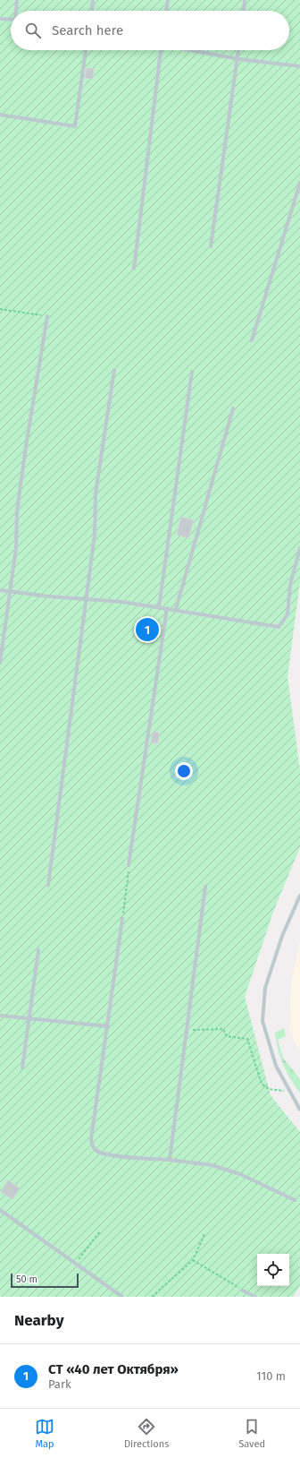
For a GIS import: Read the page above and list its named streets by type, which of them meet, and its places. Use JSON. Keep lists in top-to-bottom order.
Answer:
{
  "scale_bar": "50 m",
  "page": {
    "search": "Search here",
    "pins": "1",
    "scale": "50 m",
    "heading": "Nearby",
    "list": [
      {
        "mark": "1",
        "name": "СТ «40 лет Октября»",
        "note": "Park",
        "value": "110 m"
      }
    ],
    "nav": ["Map", "Directions", "Saved"]
  }
}
